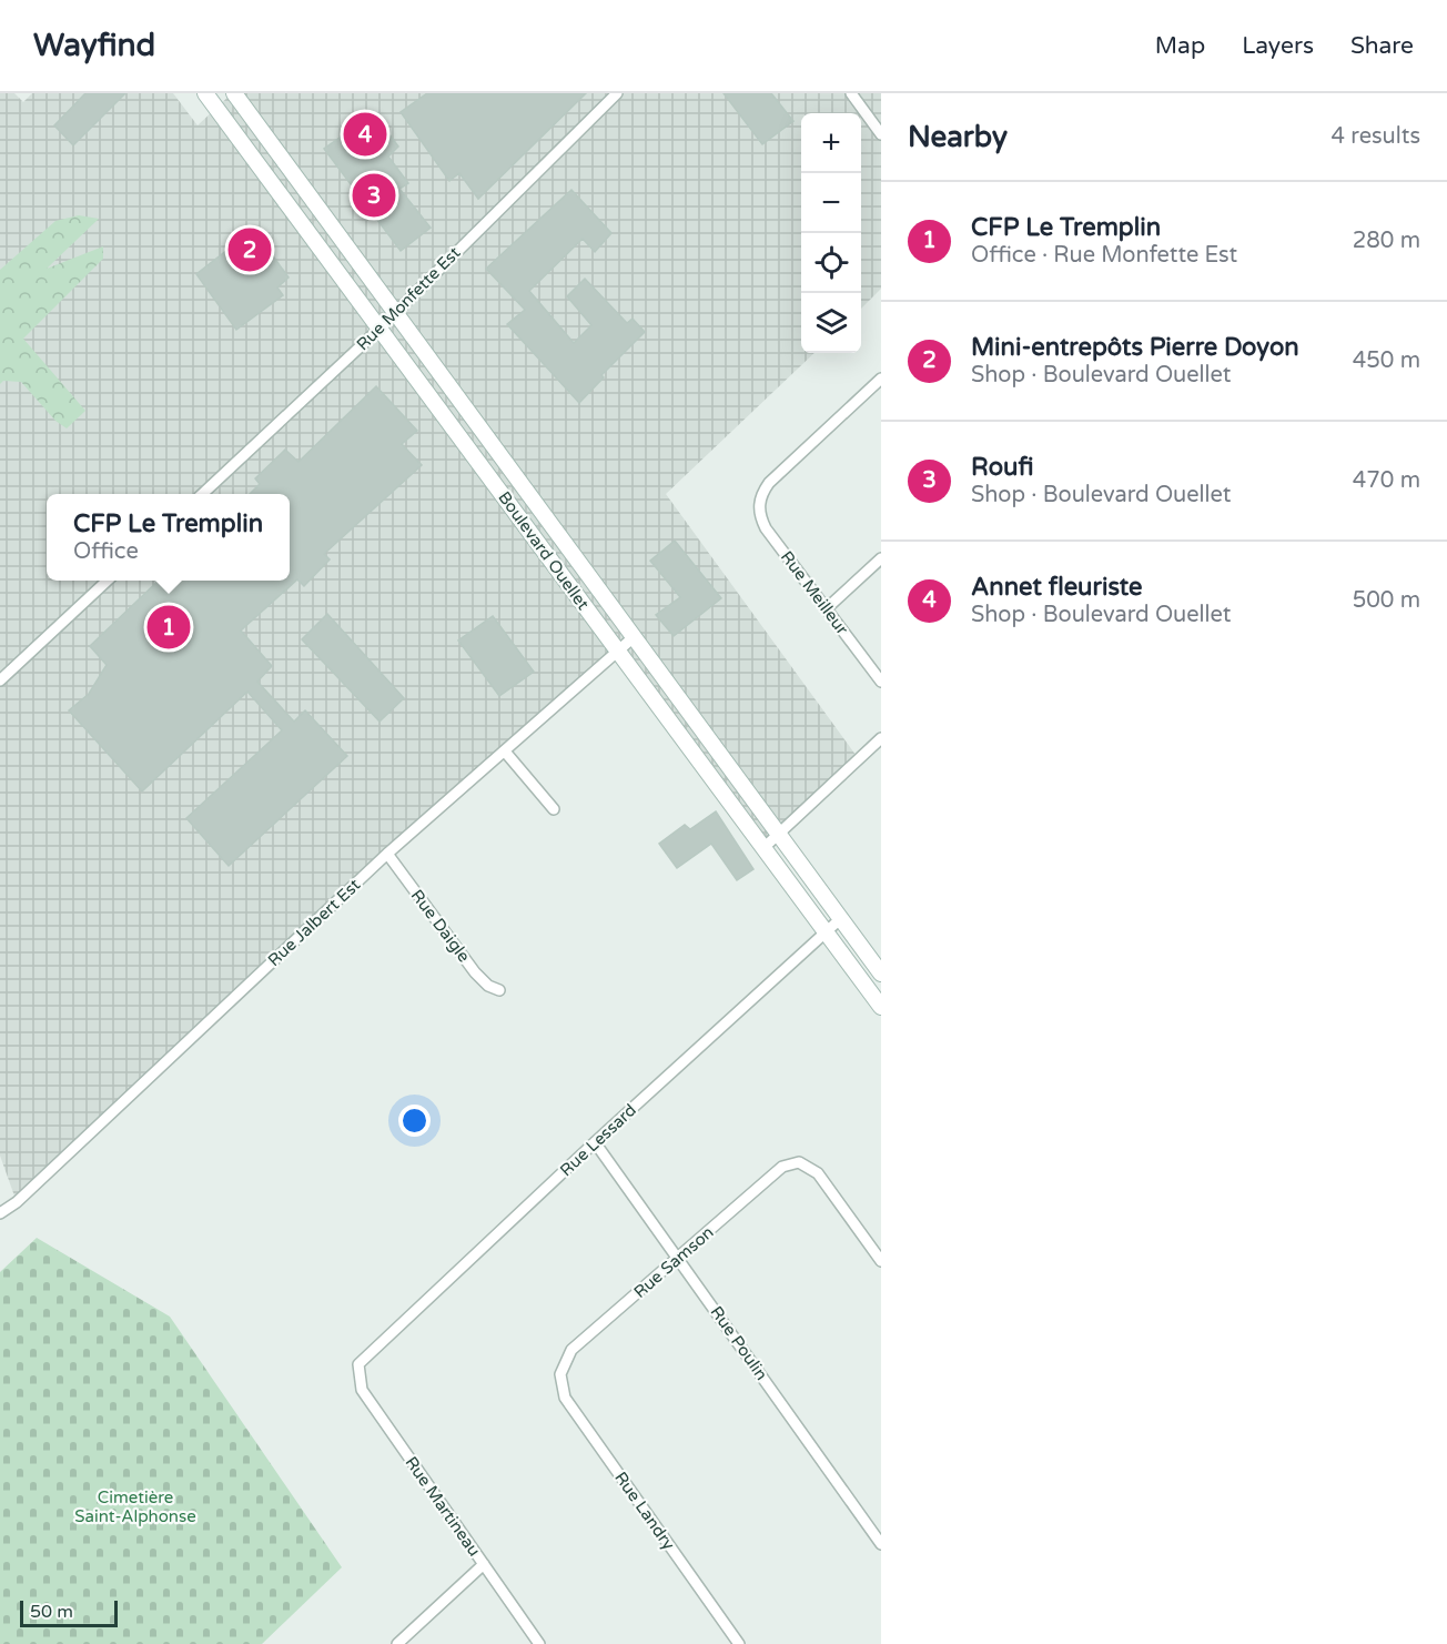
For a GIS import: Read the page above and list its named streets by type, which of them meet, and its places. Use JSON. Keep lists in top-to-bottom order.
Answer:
{
  "streets": {
    "street": [
      "Rue Monfette Est",
      "Boulevard Ouellet",
      "Rue Meilleur",
      "Rue Jalbert Est",
      "Rue Daigle",
      "Rue Lessard",
      "Rue Samson",
      "Rue Poulin",
      "Rue Martineau",
      "Rue Landry"
    ]
  },
  "crossings": [
    ["Rue Monfette Est", "Boulevard Ouellet"],
    ["Boulevard Ouellet", "Rue Jalbert Est"],
    ["Boulevard Ouellet", "Rue Lessard"],
    ["Rue Jalbert Est", "Rue Daigle"],
    ["Rue Lessard", "Rue Poulin"],
    ["Rue Lessard", "Rue Martineau"],
    ["Rue Samson", "Rue Poulin"],
    ["Rue Samson", "Rue Landry"]
  ],
  "parks": ["Cimetière Saint-Alphonse"],
  "scale_bar": "50 m",
  "page": {
    "header": "Wayfind",
    "nav": ["Map", "Layers", "Share"],
    "heading": ["Nearby", "4 results"],
    "pins": [
      "4",
      "3",
      "2",
      "1"
    ],
    "map_buttons": ["+", "−"],
    "list": [
      {
        "mark": "1",
        "name": "CFP Le Tremplin",
        "note": "Office · Rue Monfette Est",
        "value": "280 m"
      },
      {
        "mark": "2",
        "name": "Mini-entrepôts Pierre Doyon",
        "note": "Shop · Boulevard Ouellet",
        "value": "450 m"
      },
      {
        "mark": "3",
        "name": "Roufi",
        "note": "Shop · Boulevard Ouellet",
        "value": "470 m"
      },
      {
        "mark": "4",
        "name": "Annet fleuriste",
        "note": "Shop · Boulevard Ouellet",
        "value": "500 m"
      }
    ],
    "popup": ["CFP Le Tremplin", "Office"],
    "scale": "50 m"
  }
}
